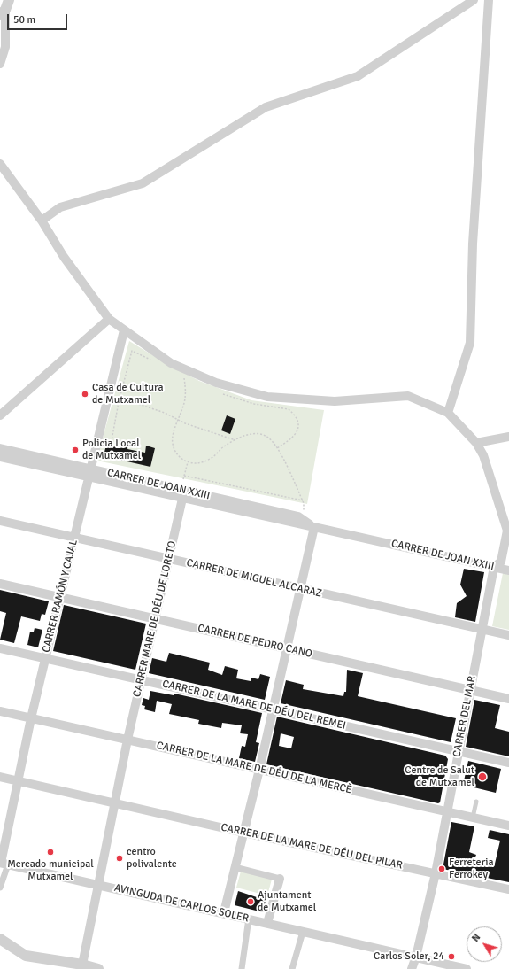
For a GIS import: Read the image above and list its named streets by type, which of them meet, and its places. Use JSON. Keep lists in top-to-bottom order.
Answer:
{
  "streets": {
    "street": [
      "CARRER DE JOAN XXIII",
      "CARRER DE MIGUEL ALCARAZ",
      "CARRER RAMÓN Y CAJAL",
      "CARRER MARE DE DÉU DE LORETO",
      "CARRER DE PEDRO CANO",
      "CARRER DE LA MARE DE DÉU DEL REMEI",
      "CARRER DEL MAR",
      "CARRER DE LA MARE DE DÉU DE LA MERCÈ",
      "CARRER DE LA MARE DE DÉU DEL PILAR",
      "AVINGUDA DE CARLOS SOLER"
    ]
  },
  "crossings": [
    ["CARRER DE JOAN XXIII", "CARRER RAMÓN Y CAJAL"],
    ["CARRER DE JOAN XXIII", "CARRER MARE DE DÉU DE LORETO"],
    ["CARRER DE JOAN XXIII", "CARRER DEL MAR"],
    ["CARRER DE MIGUEL ALCARAZ", "CARRER RAMÓN Y CAJAL"],
    ["CARRER DE MIGUEL ALCARAZ", "CARRER MARE DE DÉU DE LORETO"],
    ["CARRER DE MIGUEL ALCARAZ", "CARRER DEL MAR"],
    ["CARRER RAMÓN Y CAJAL", "CARRER DE PEDRO CANO"],
    ["CARRER RAMÓN Y CAJAL", "CARRER DE LA MARE DE DÉU DEL REMEI"],
    ["CARRER RAMÓN Y CAJAL", "CARRER DE LA MARE DE DÉU DE LA MERCÈ"],
    ["CARRER RAMÓN Y CAJAL", "CARRER DE LA MARE DE DÉU DEL PILAR"],
    ["CARRER RAMÓN Y CAJAL", "AVINGUDA DE CARLOS SOLER"],
    ["CARRER MARE DE DÉU DE LORETO", "CARRER DE PEDRO CANO"],
    ["CARRER MARE DE DÉU DE LORETO", "CARRER DE LA MARE DE DÉU DEL REMEI"],
    ["CARRER MARE DE DÉU DE LORETO", "CARRER DE LA MARE DE DÉU DE LA MERCÈ"],
    ["CARRER MARE DE DÉU DE LORETO", "CARRER DE LA MARE DE DÉU DEL PILAR"],
    ["CARRER MARE DE DÉU DE LORETO", "AVINGUDA DE CARLOS SOLER"],
    ["CARRER DE PEDRO CANO", "CARRER DEL MAR"],
    ["CARRER DE LA MARE DE DÉU DEL REMEI", "CARRER DEL MAR"],
    ["CARRER DEL MAR", "CARRER DE LA MARE DE DÉU DE LA MERCÈ"],
    ["CARRER DEL MAR", "CARRER DE LA MARE DE DÉU DEL PILAR"],
    ["CARRER DEL MAR", "AVINGUDA DE CARLOS SOLER"]
  ],
  "places": [
    "Casa de Cultura de Mutxamel",
    "Policia Local de Mutxamel",
    "Centre de Salut de Mutxamel",
    "Mercado municipal Mutxamel",
    "centro polivalente",
    "Ferreteria Ferrokey",
    "Ajuntament de Mutxamel",
    "Carlos Soler, 24"
  ],
  "scale_bar": "50 m",
  "north": "top left"
}
